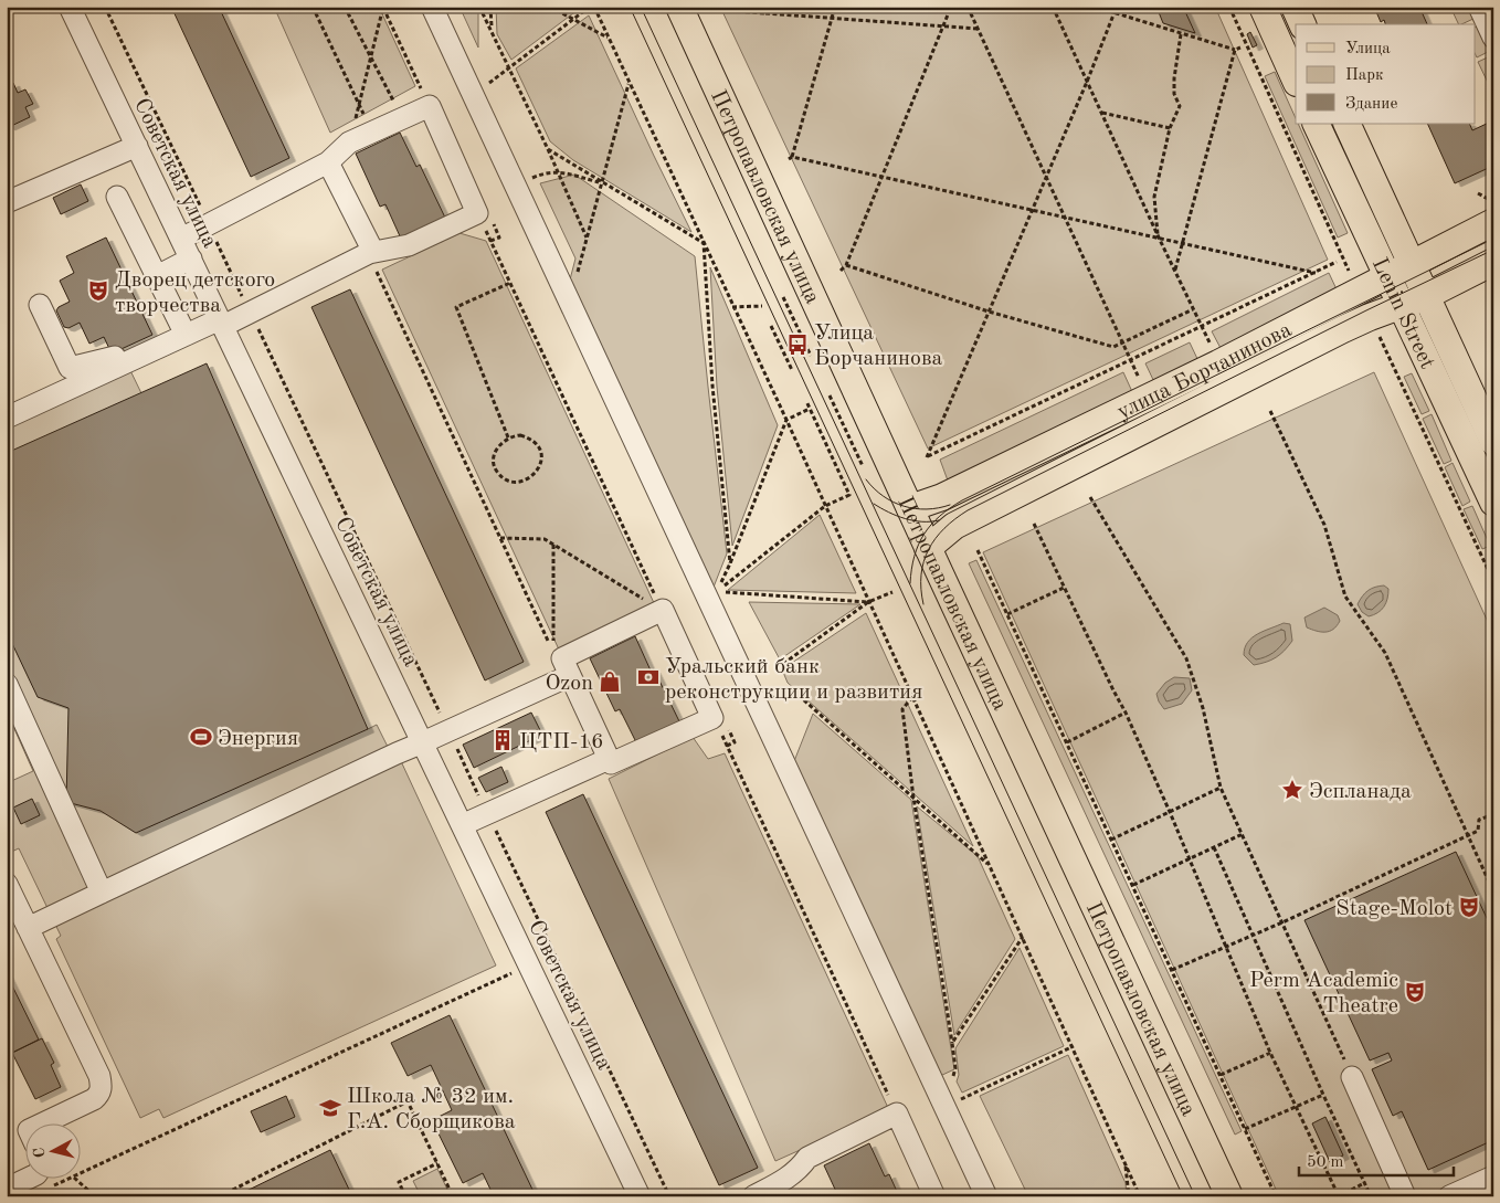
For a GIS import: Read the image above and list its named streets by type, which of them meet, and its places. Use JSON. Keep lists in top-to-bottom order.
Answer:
{
  "streets": {
    "main road": ["Петропавловская улица", "Lenin Street", "улица Борчанинова"],
    "street": ["Советская улица"]
  },
  "crossings": [
    ["Петропавловская улица", "улица Борчанинова"],
    ["Lenin Street", "улица Борчанинова"]
  ],
  "places": {
    "theatre": ["Дворец детского творчества", "Stage-Molot", "Perm Academic Theatre"],
    "bus stop": ["Улица Борчанинова"],
    "bank": ["Уральский банк реконструкции и развития"],
    "shop": ["Ozon"],
    "sports": ["Энергия"],
    "building": ["ЦТП-16"],
    "place": ["Эспланада"],
    "school or university": ["Школа № 32 им. Г.А. Сборщикова"]
  },
  "legend": ["Улица", "Парк", "Здание"],
  "scale_bar": "50 m",
  "north": "left"
}
